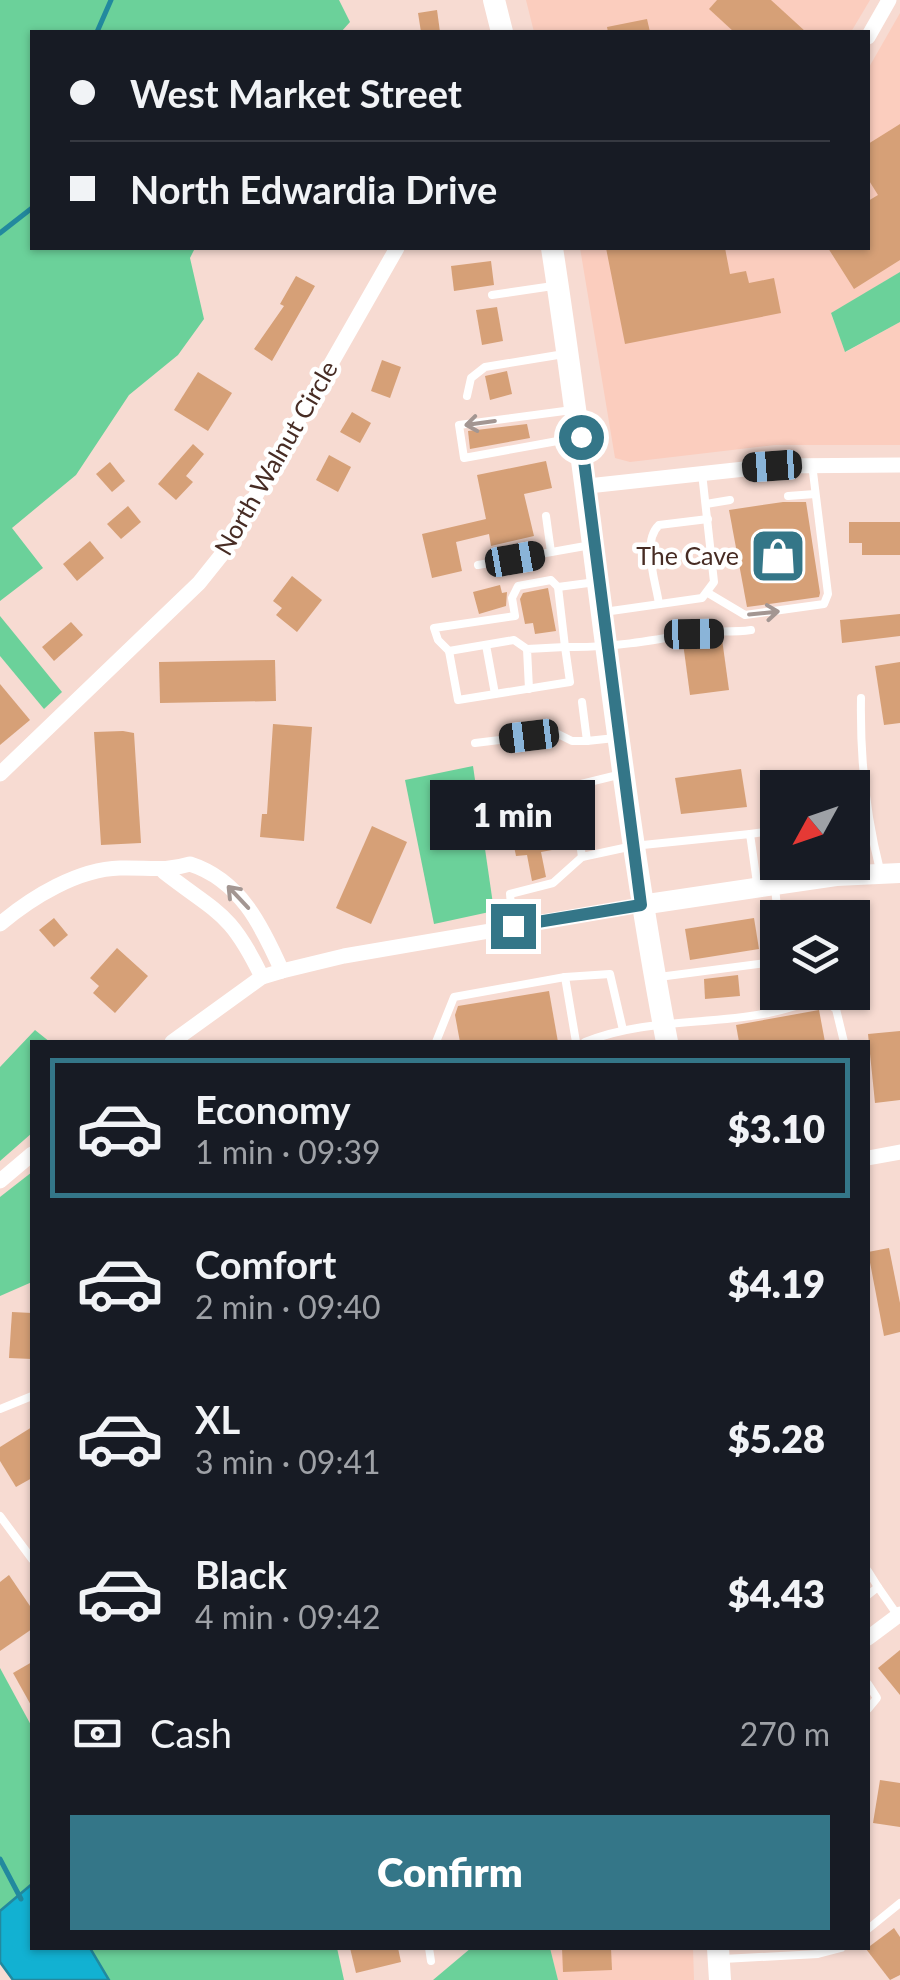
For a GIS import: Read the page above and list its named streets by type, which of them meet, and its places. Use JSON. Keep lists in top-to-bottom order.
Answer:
{
  "streets": {
    "street": ["North Walnut Circle"]
  },
  "places": {
    "shop": ["The Cave"]
  },
  "north": "bottom left",
  "page": {
    "banner": ["West Market Street", "North Edwardia Drive"],
    "bubble": "1 min",
    "list": [
      {
        "name": "Economy",
        "note": "1 min · 09:39",
        "value": "$3.10"
      },
      {
        "name": "Comfort",
        "note": "2 min · 09:40",
        "value": "$4.19"
      },
      {
        "name": "XL",
        "note": "3 min · 09:41",
        "value": "$5.28"
      },
      {
        "name": "Black",
        "note": "4 min · 09:42",
        "value": "$4.43"
      }
    ],
    "pay": ["Cash", "270 m"],
    "buttons": "Confirm"
  }
}
